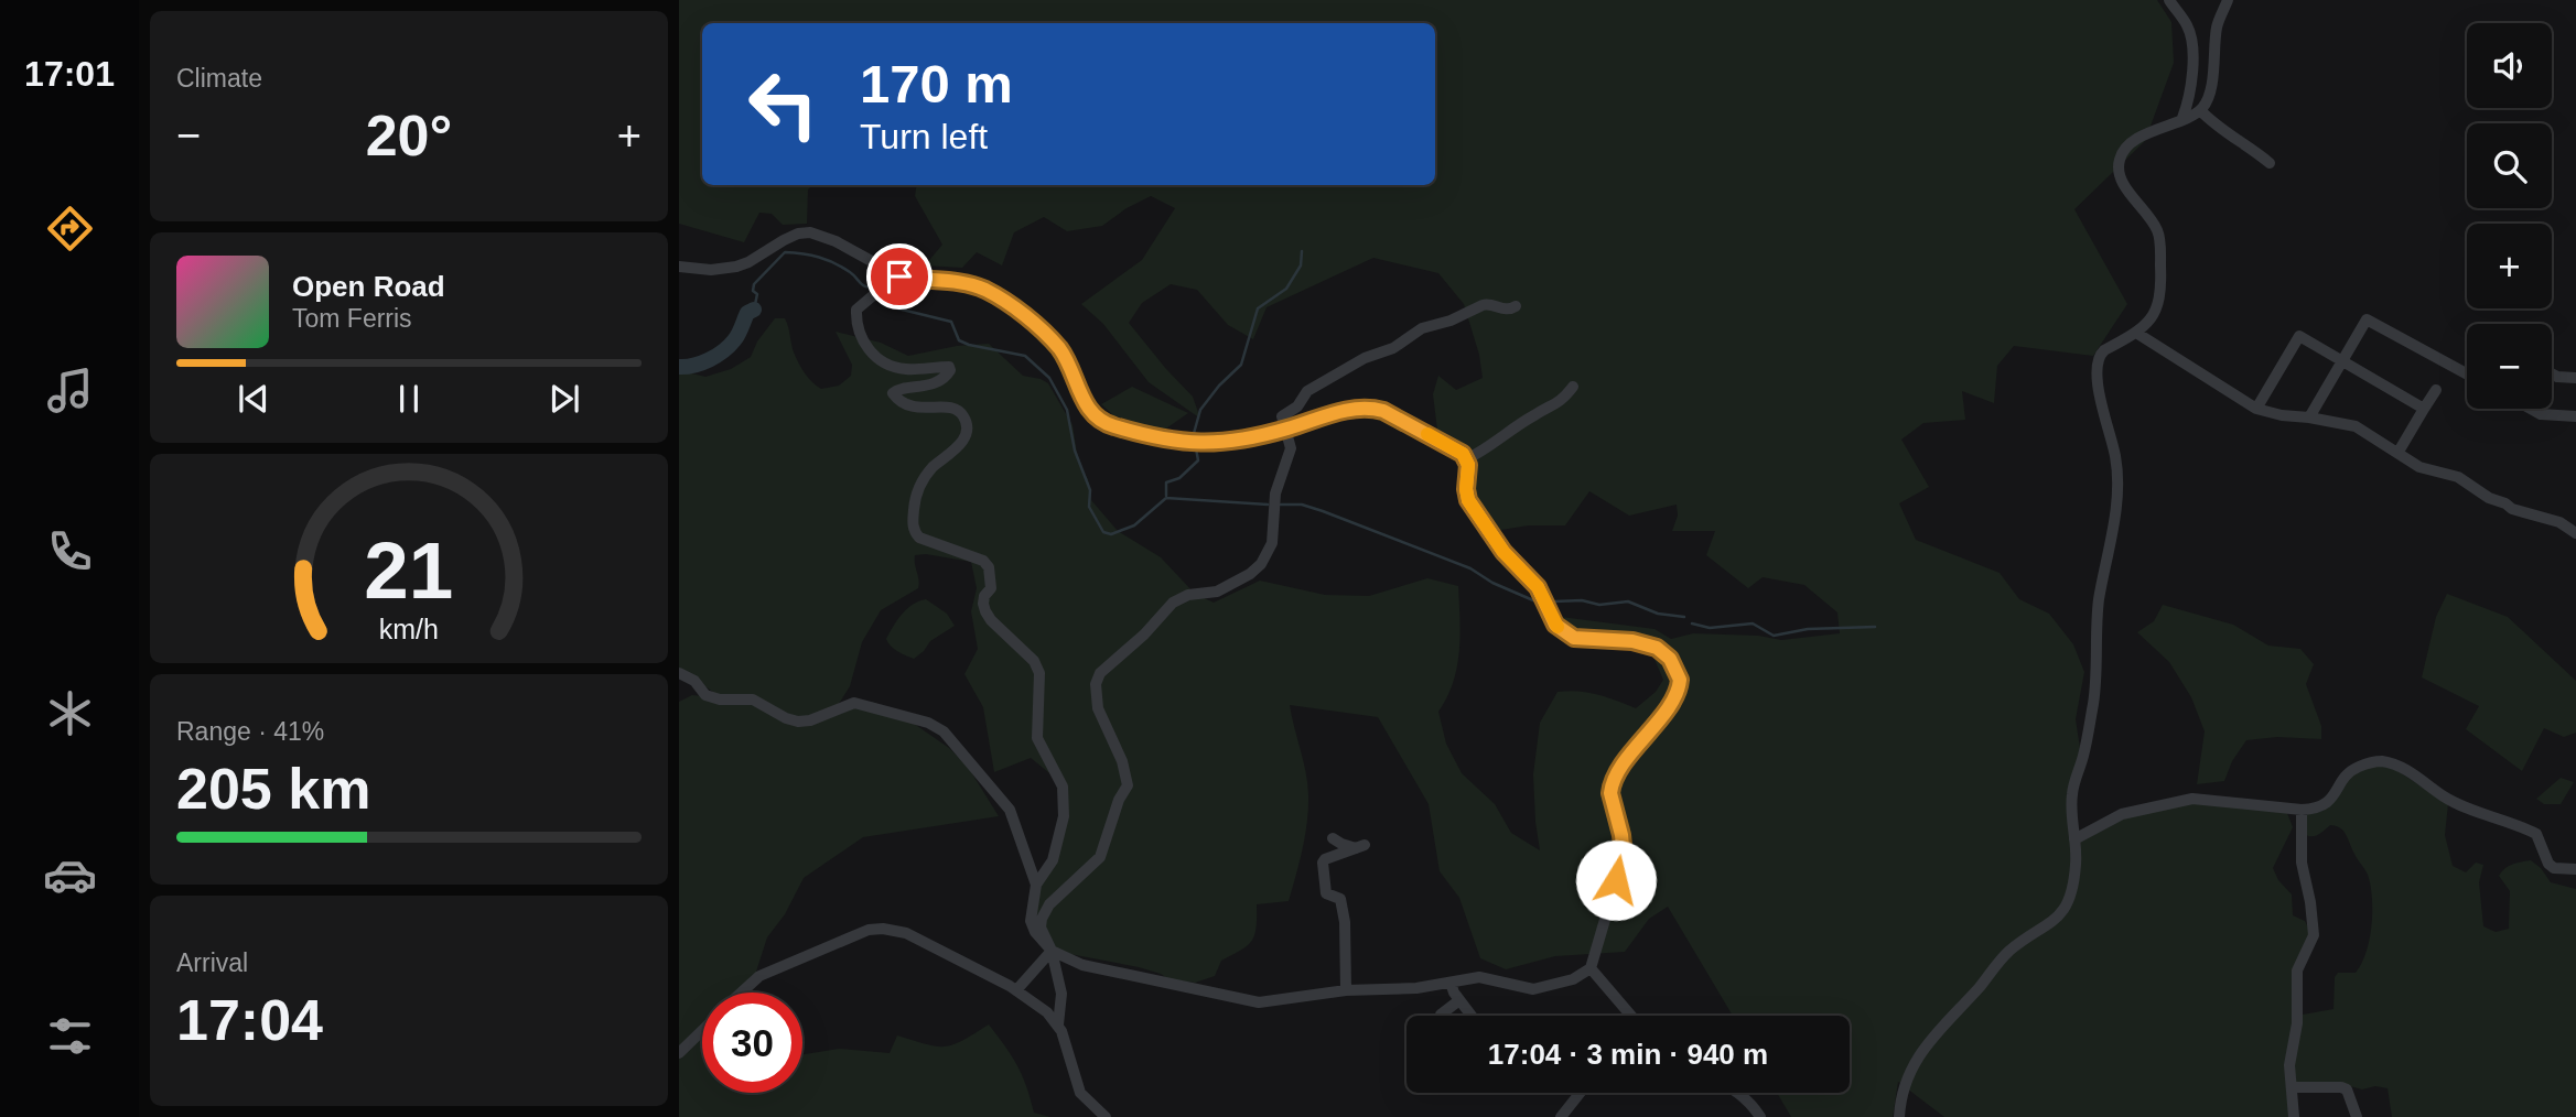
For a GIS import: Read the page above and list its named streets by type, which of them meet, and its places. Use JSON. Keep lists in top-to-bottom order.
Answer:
{
  "page": {
    "tabs": "17:01",
    "tile": [
      "Climate",
      ["Range · 41%", "205 km"],
      ["Arrival", "17:04"]
    ],
    "map_buttons": ["+", "−"],
    "turn": ["170 m", "Turn left"],
    "heat": ["−", "20°", "+"],
    "song": ["Open Road", "Tom Ferris"],
    "limit": "30",
    "trip": "17:04 · 3 min · 940 m",
    "gauge": ["21", "km/h"]
  }
}
